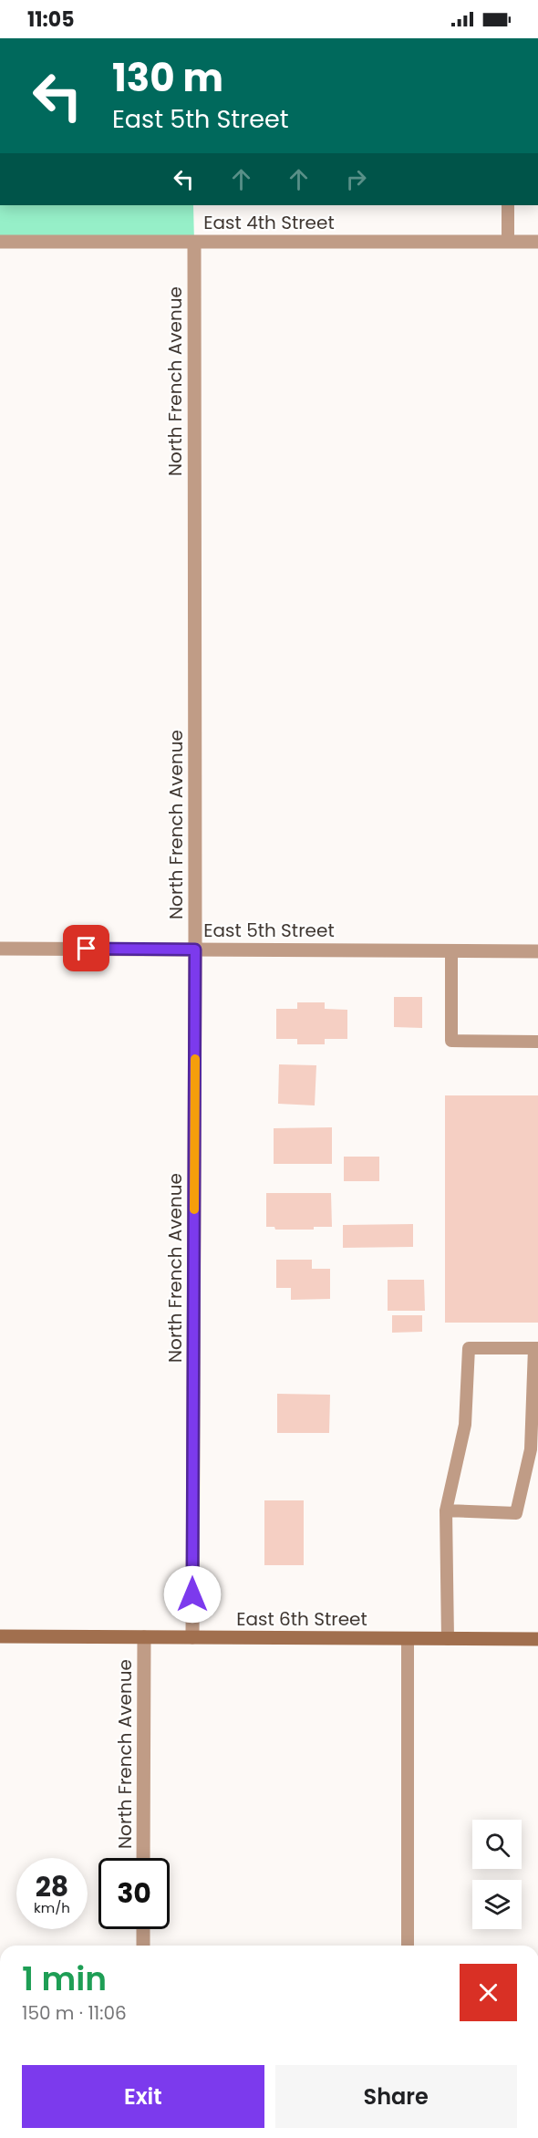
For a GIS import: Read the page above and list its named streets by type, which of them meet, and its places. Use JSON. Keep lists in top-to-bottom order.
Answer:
{
  "streets": {
    "street": [
      "East 4th Street",
      "North French Avenue",
      "East 5th Street",
      "East 6th Street"
    ]
  },
  "crossings": [
    ["East 4th Street", "North French Avenue"],
    ["North French Avenue", "East 5th Street"],
    ["North French Avenue", "East 6th Street"]
  ],
  "page": {
    "status": "11:05",
    "turn": ["130 m", "East 5th Street"],
    "speed": "28 km/h",
    "limit": "30",
    "heading": ["1 min", "150 m · 11:06"],
    "buttons": ["Exit", "Share"]
  }
}
